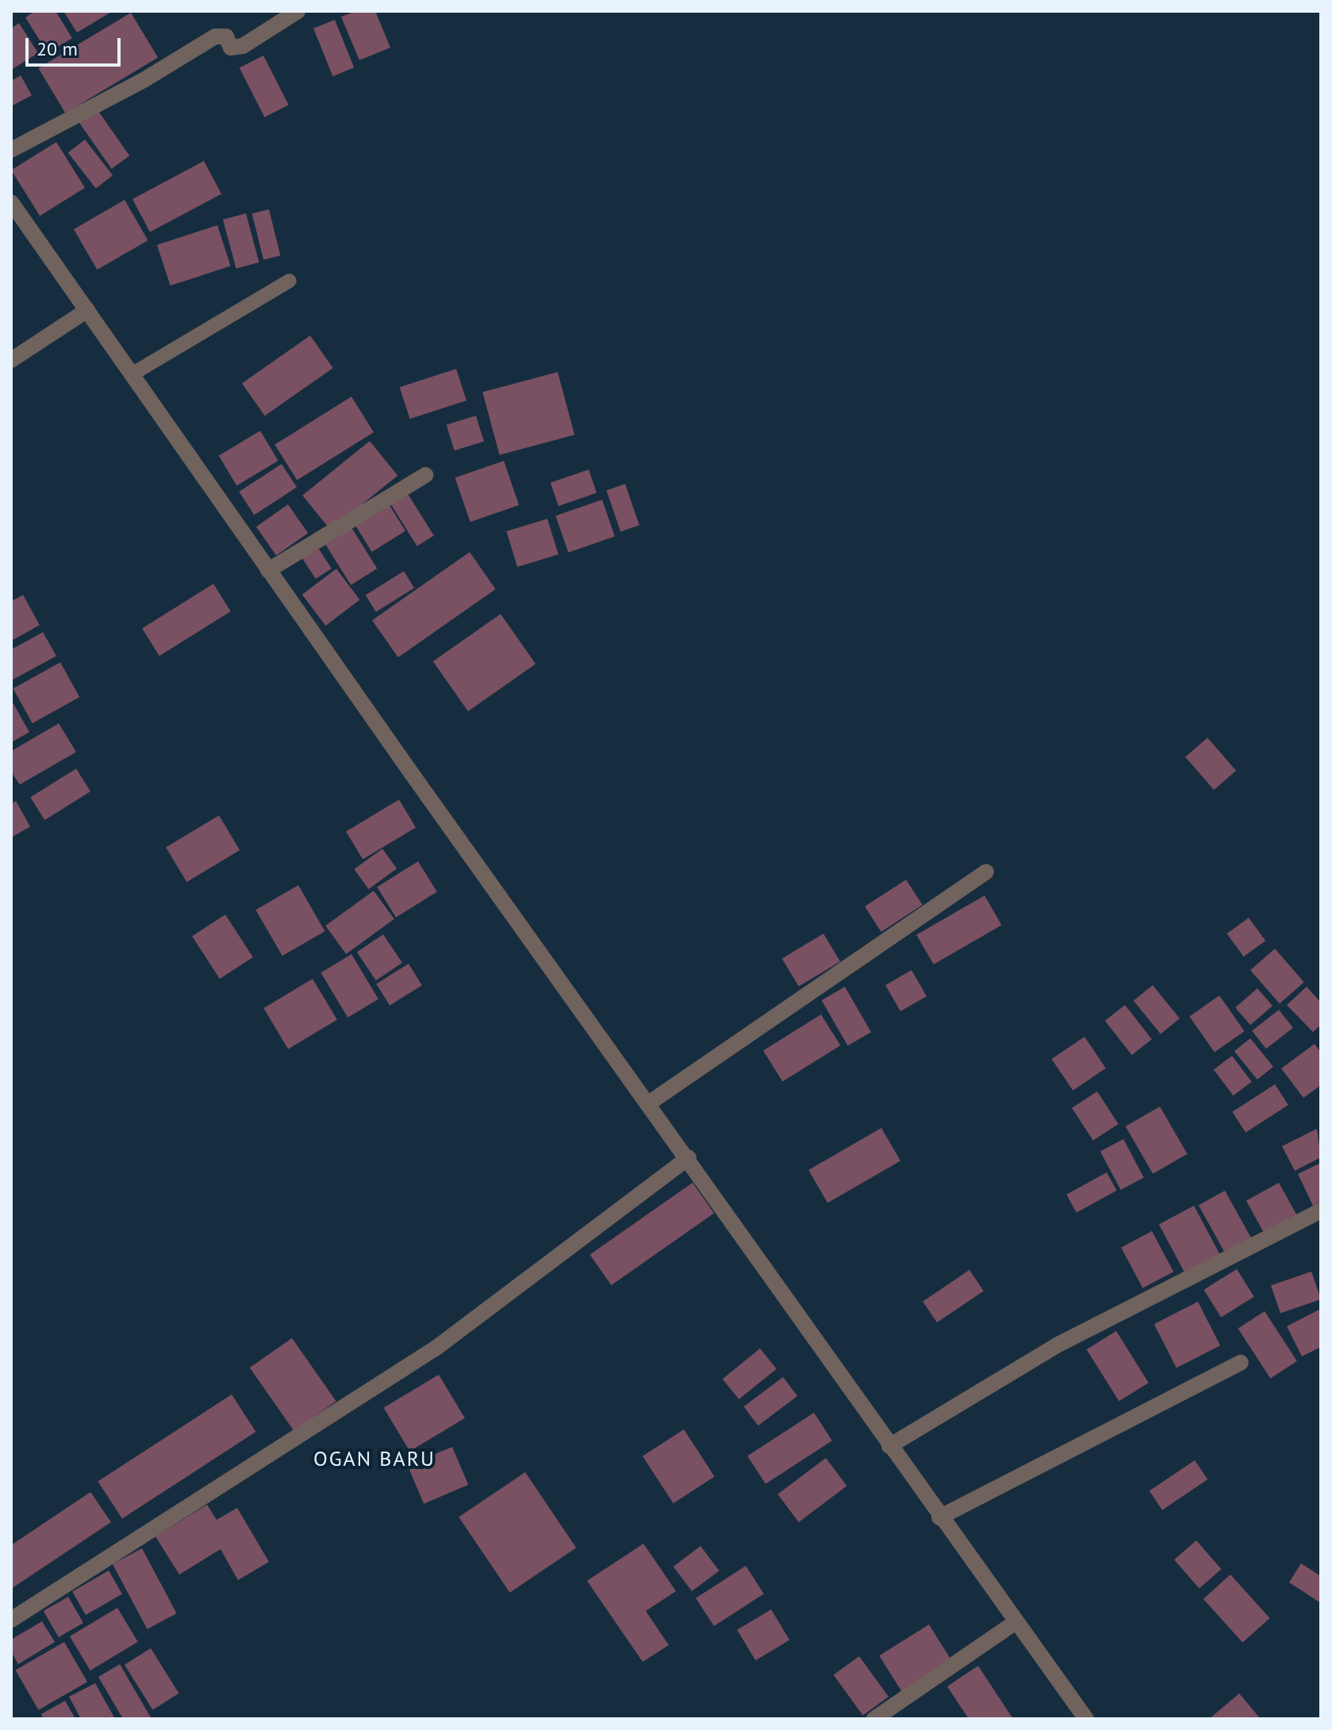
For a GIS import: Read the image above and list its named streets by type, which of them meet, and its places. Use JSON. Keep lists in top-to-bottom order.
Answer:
{
  "districts": ["OGAN BARU"],
  "scale_bar": "20 m"
}
